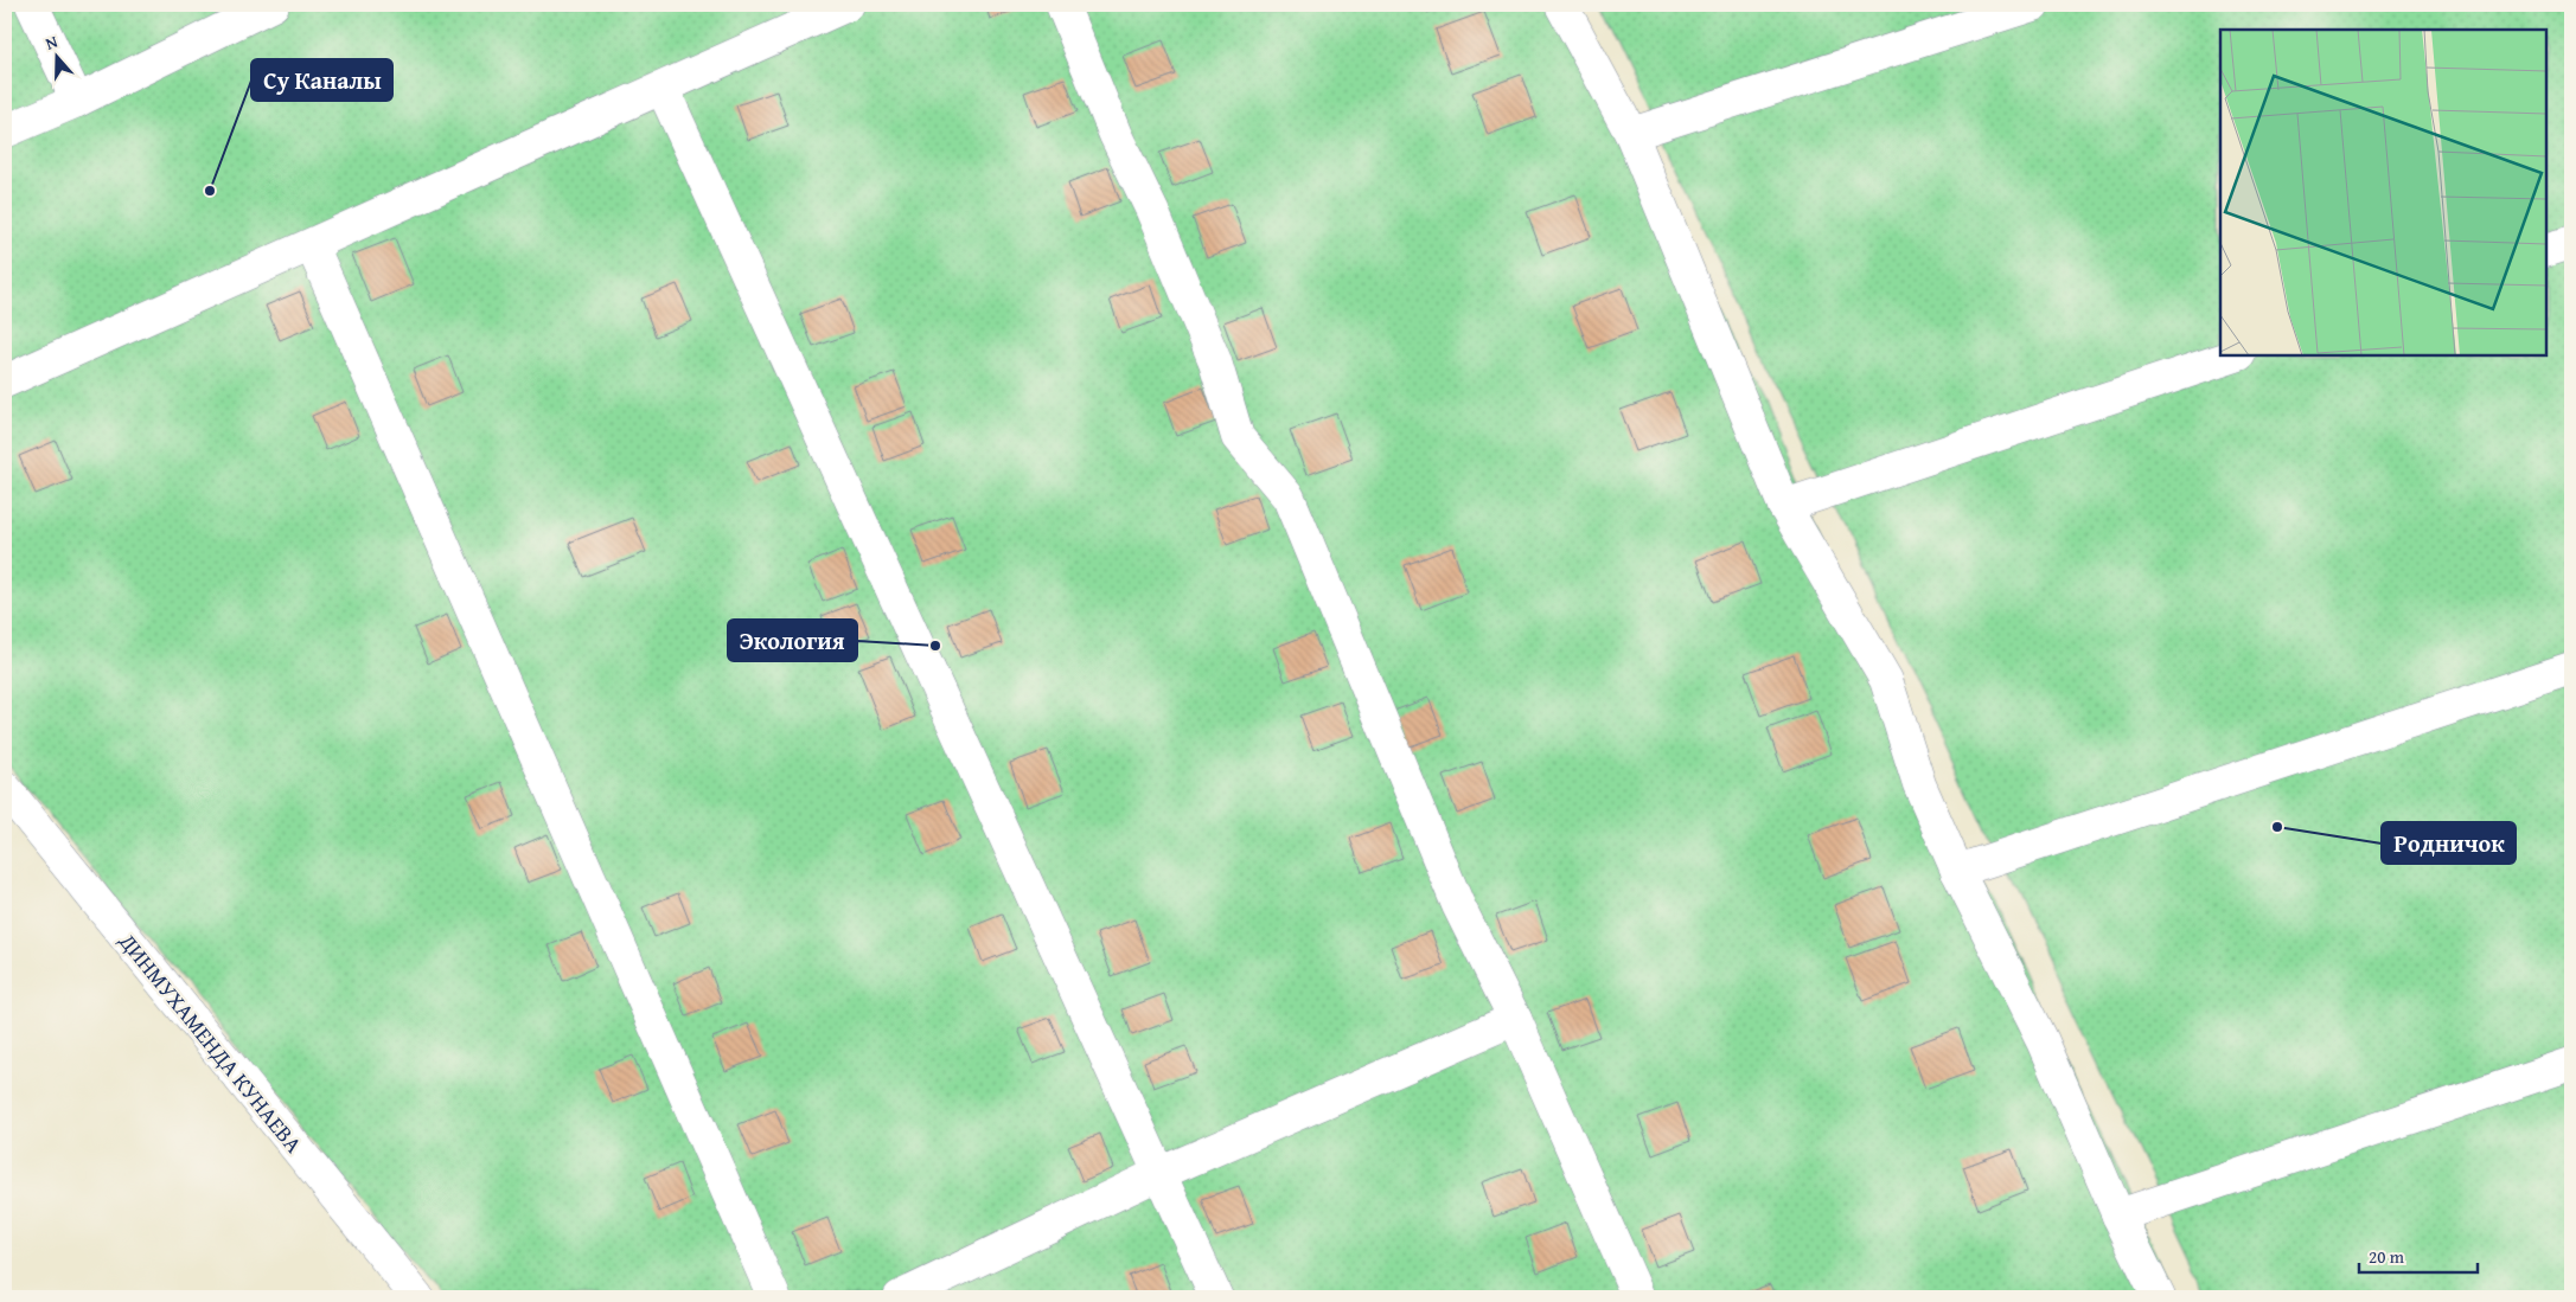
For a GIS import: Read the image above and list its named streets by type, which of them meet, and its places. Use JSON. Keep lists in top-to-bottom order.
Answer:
{
  "streets": {
    "street": ["ДИНМУХАМЕНДА КУНАЕВА"]
  },
  "places": ["Су Каналы", "Экология", "Родничок"],
  "scale_bar": "20 m",
  "north": "top"
}
